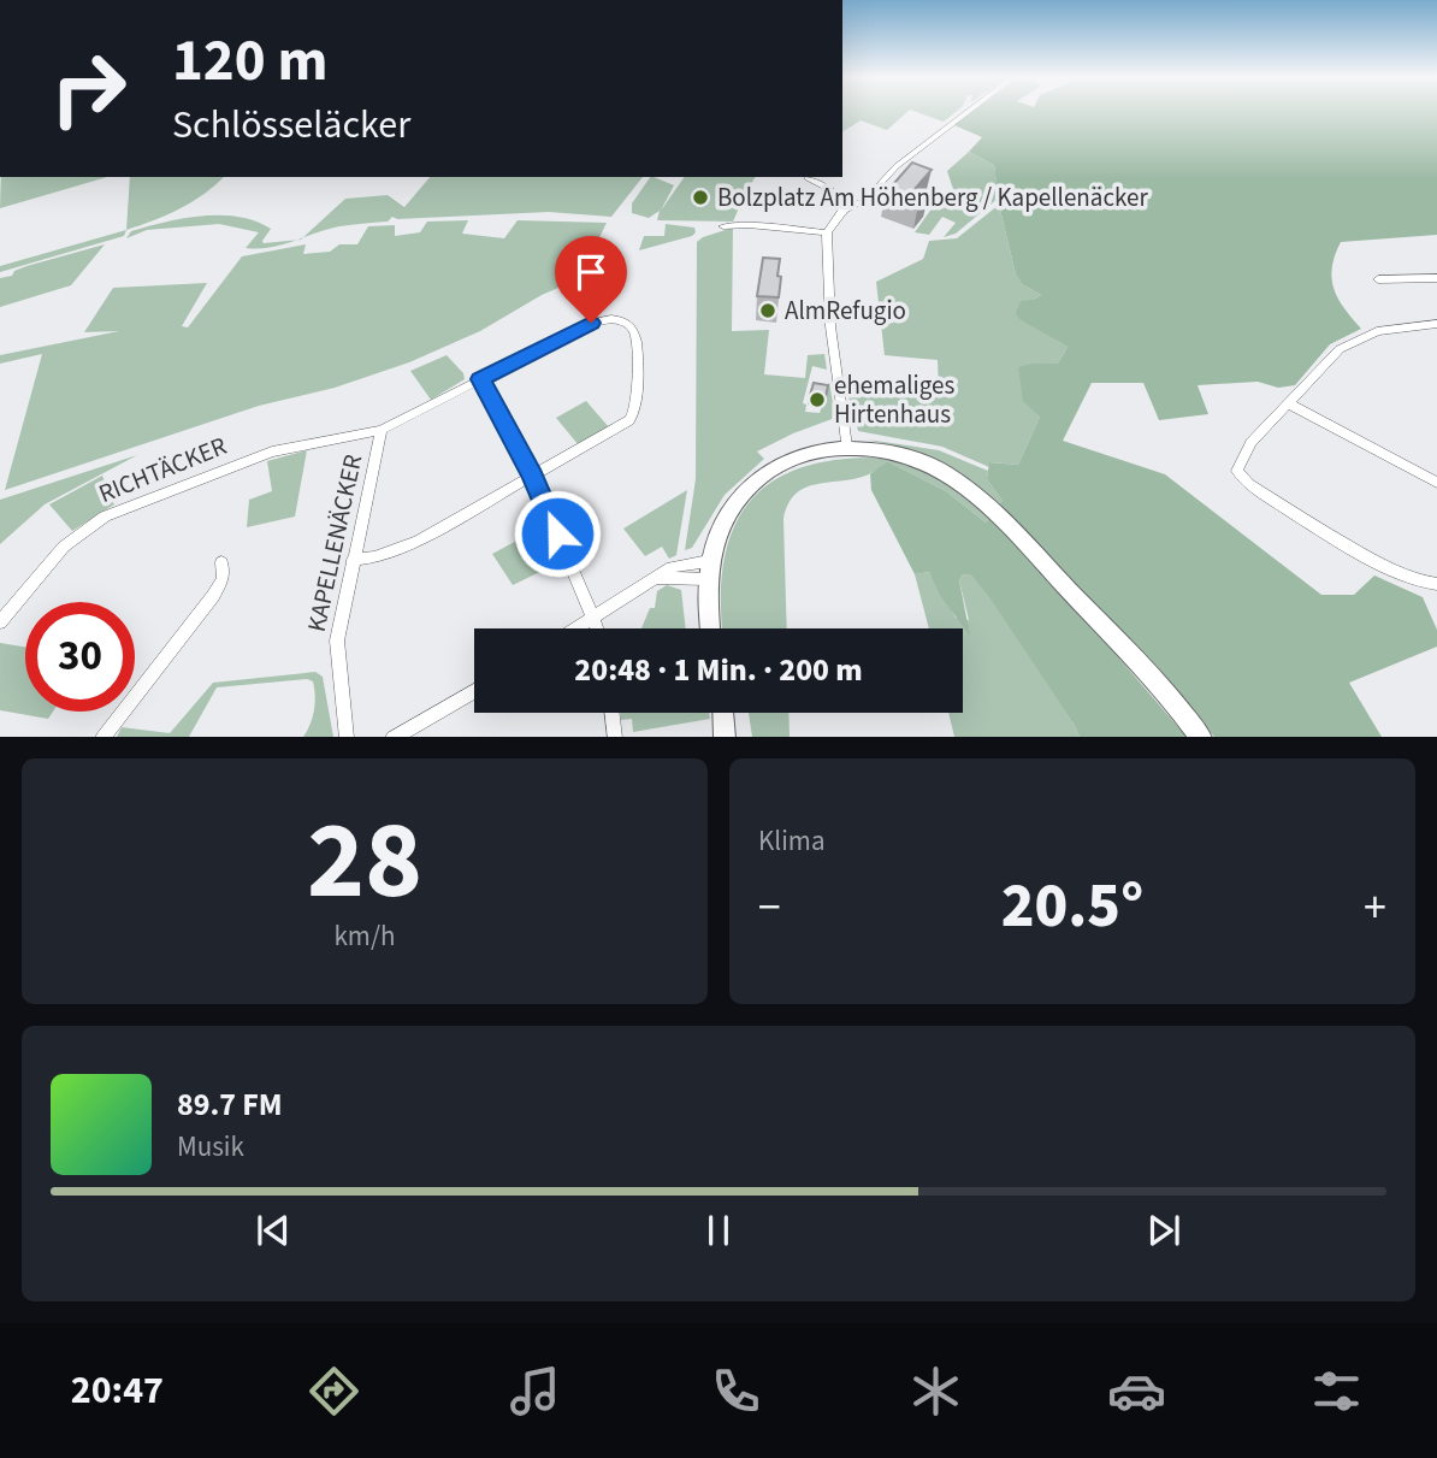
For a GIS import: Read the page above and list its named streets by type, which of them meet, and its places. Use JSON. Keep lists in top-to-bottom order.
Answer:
{
  "streets": {
    "street": ["RICHTÄCKER", "KAPELLENÄCKER"]
  },
  "crossings": [
    ["RICHTÄCKER", "KAPELLENÄCKER"]
  ],
  "places": ["Bolzplatz Am Höhenberg / Kapellenäcker", "AlmRefugio", "ehemaliges Hirtenhaus"],
  "page": {
    "turn": ["120 m", "Schlösseläcker"],
    "limit": "30",
    "trip": "20:48 · 1 Min. · 200 m",
    "tile": [
      ["28", "km/h"],
      "Klima"
    ],
    "heat": ["−", "20.5°", "+"],
    "song": ["89.7 FM", "Musik"],
    "tabs": "20:47"
  }
}
